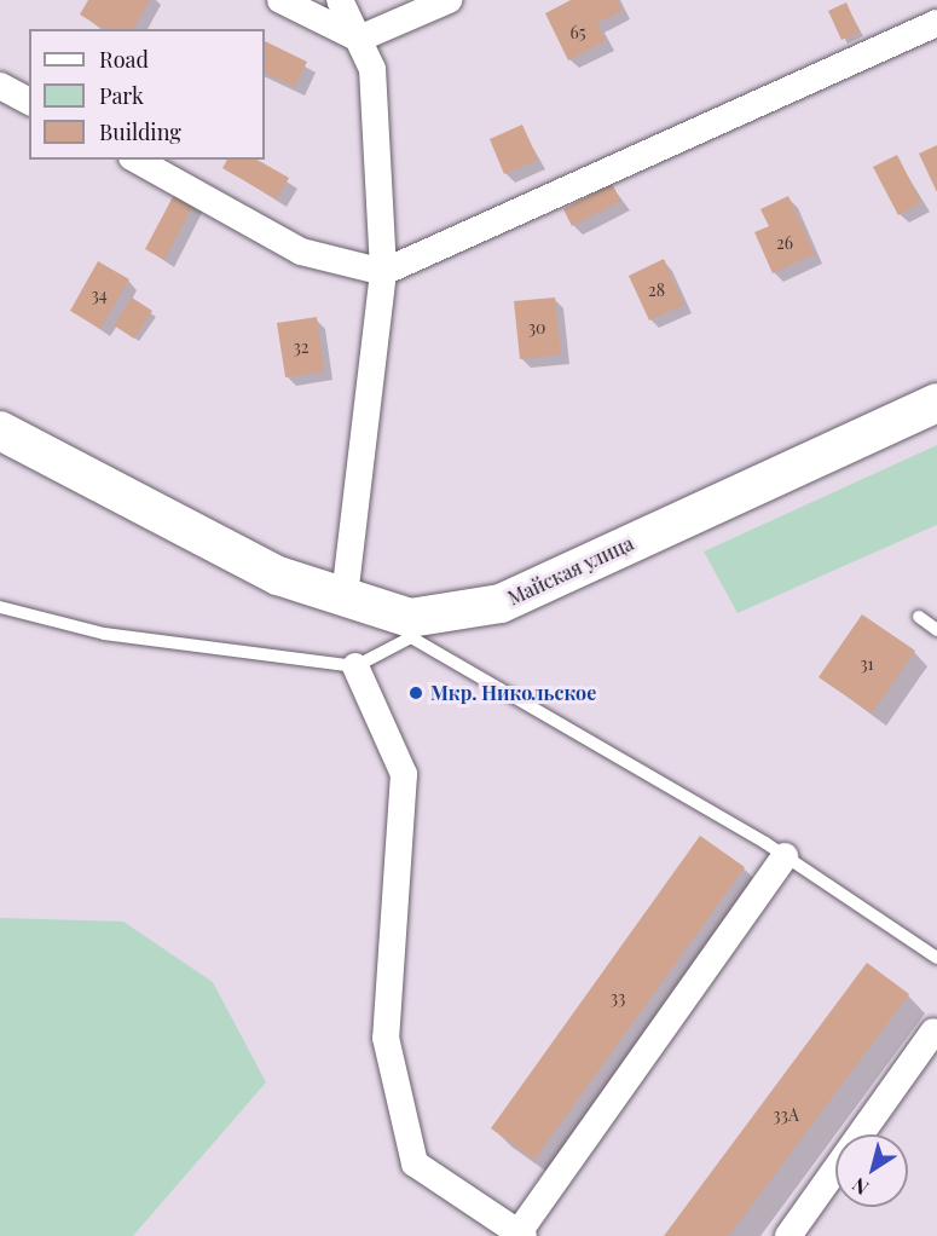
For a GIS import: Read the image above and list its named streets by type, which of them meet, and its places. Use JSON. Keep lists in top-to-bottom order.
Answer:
{
  "streets": {
    "street": ["Майская улица"]
  },
  "places": ["Мкр. Никольское"],
  "house_numbers": [
    "65",
    "26",
    "28",
    "34",
    "30",
    "32",
    "31",
    "33",
    "33А"
  ],
  "legend": ["Road", "Park", "Building"],
  "north": "bottom left"
}
